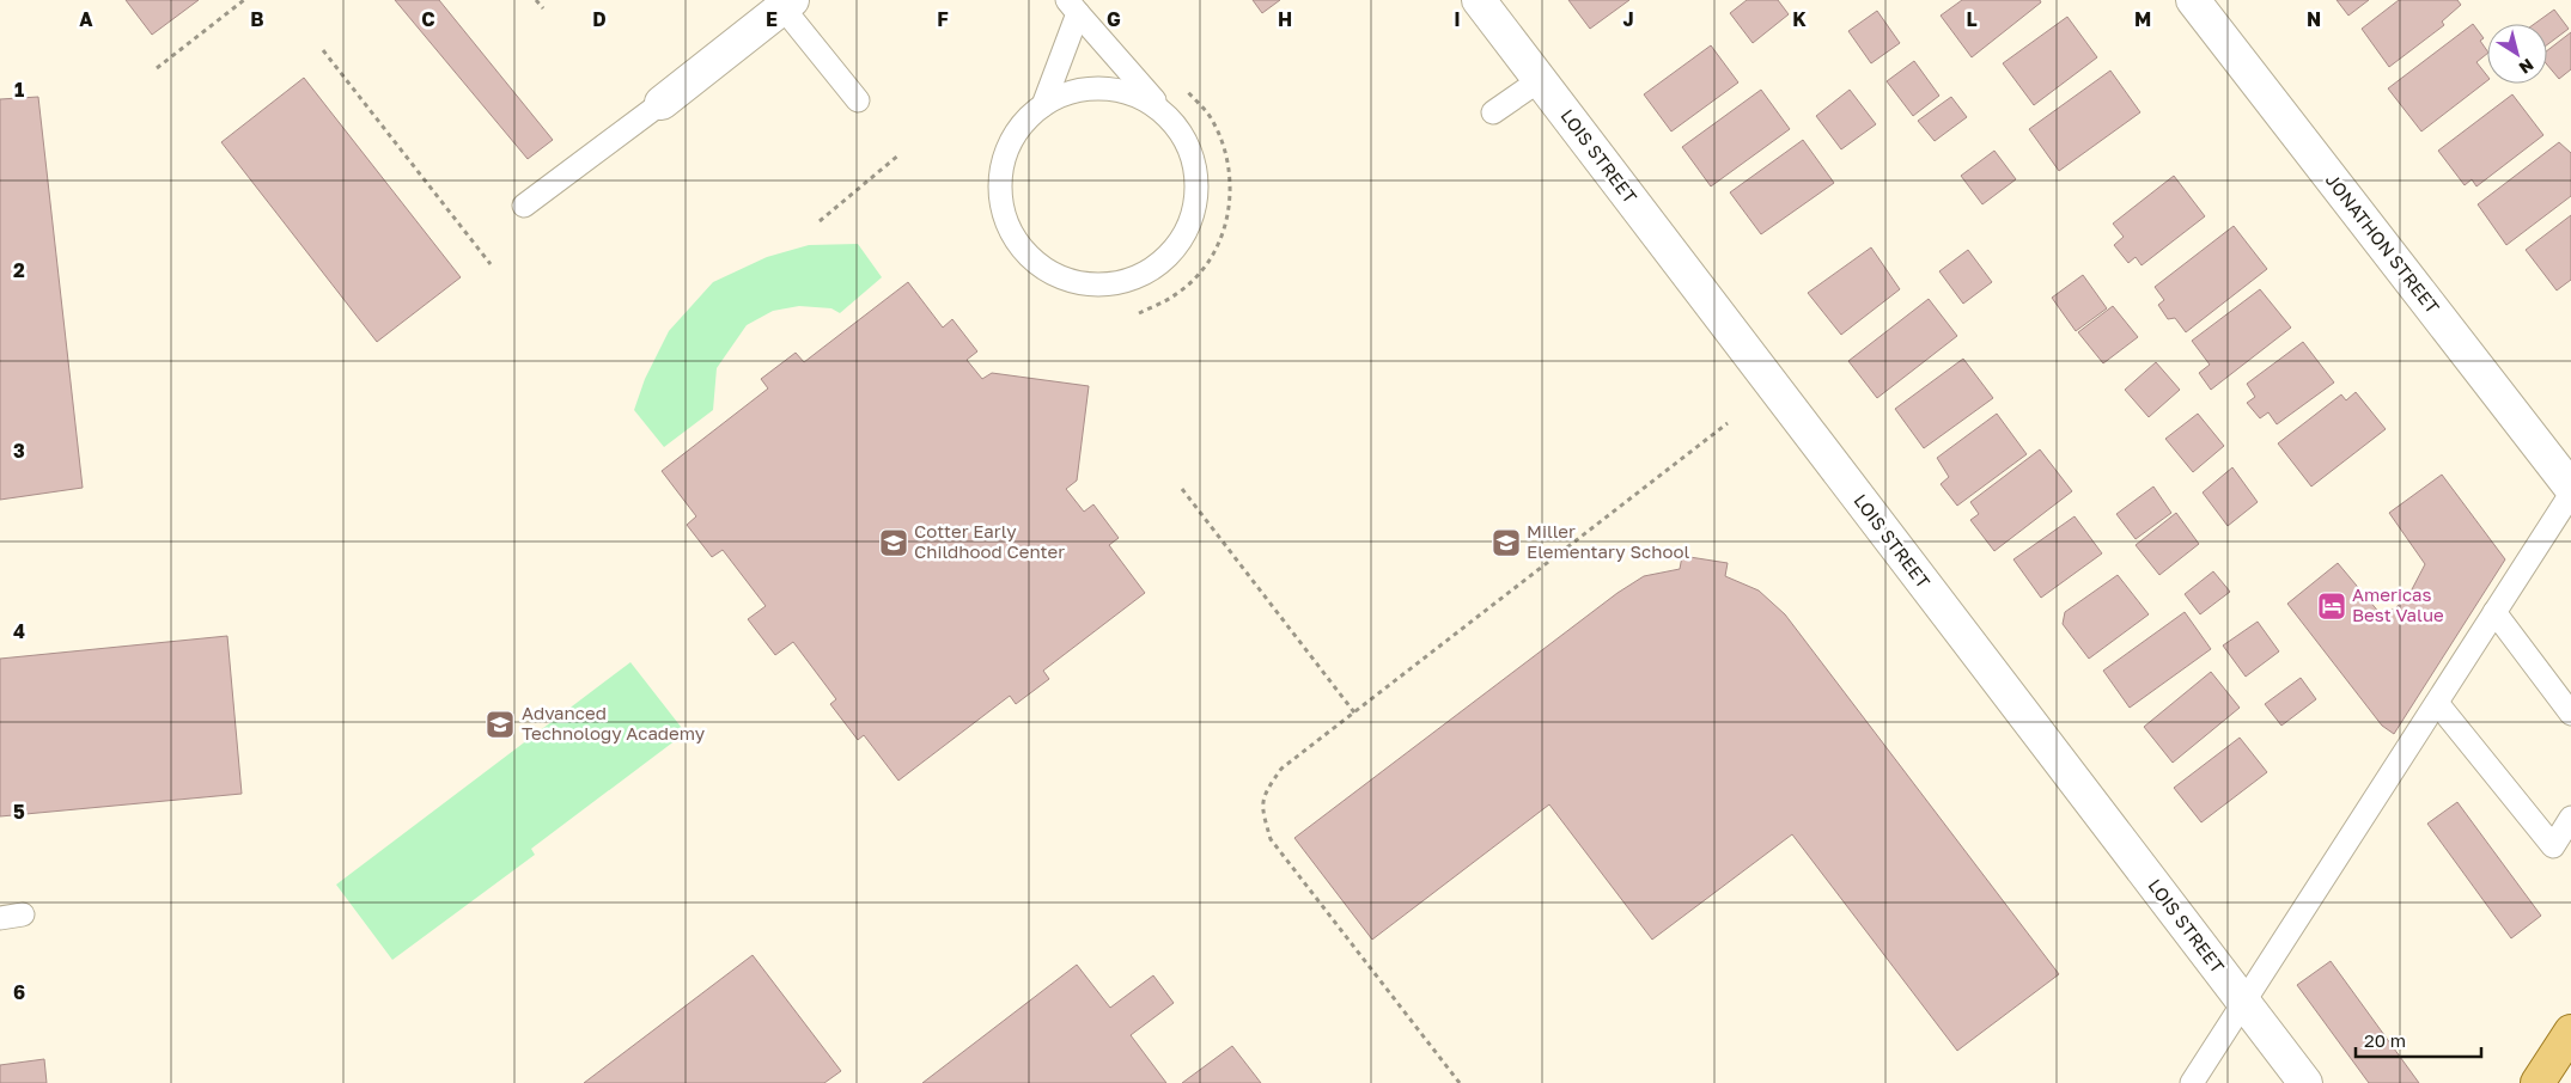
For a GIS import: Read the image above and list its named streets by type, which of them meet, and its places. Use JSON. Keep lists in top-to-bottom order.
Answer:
{
  "streets": {
    "street": ["LOIS STREET", "JONATHON STREET"]
  },
  "places": {
    "school or university": ["Cotter Early Childhood Center", "Miller Elementary School", "Advanced Technology Academy"],
    "hotel": ["Americas Best Value"]
  },
  "scale_bar": "20 m",
  "north": "bottom right",
  "grid": {
    "columns": [
      "A",
      "B",
      "C",
      "D",
      "E",
      "F",
      "G",
      "H",
      "I",
      "J",
      "K",
      "L",
      "M",
      "N"
    ],
    "rows": [
      "1",
      "2",
      "3",
      "4",
      "5",
      "6"
    ]
  }
}
